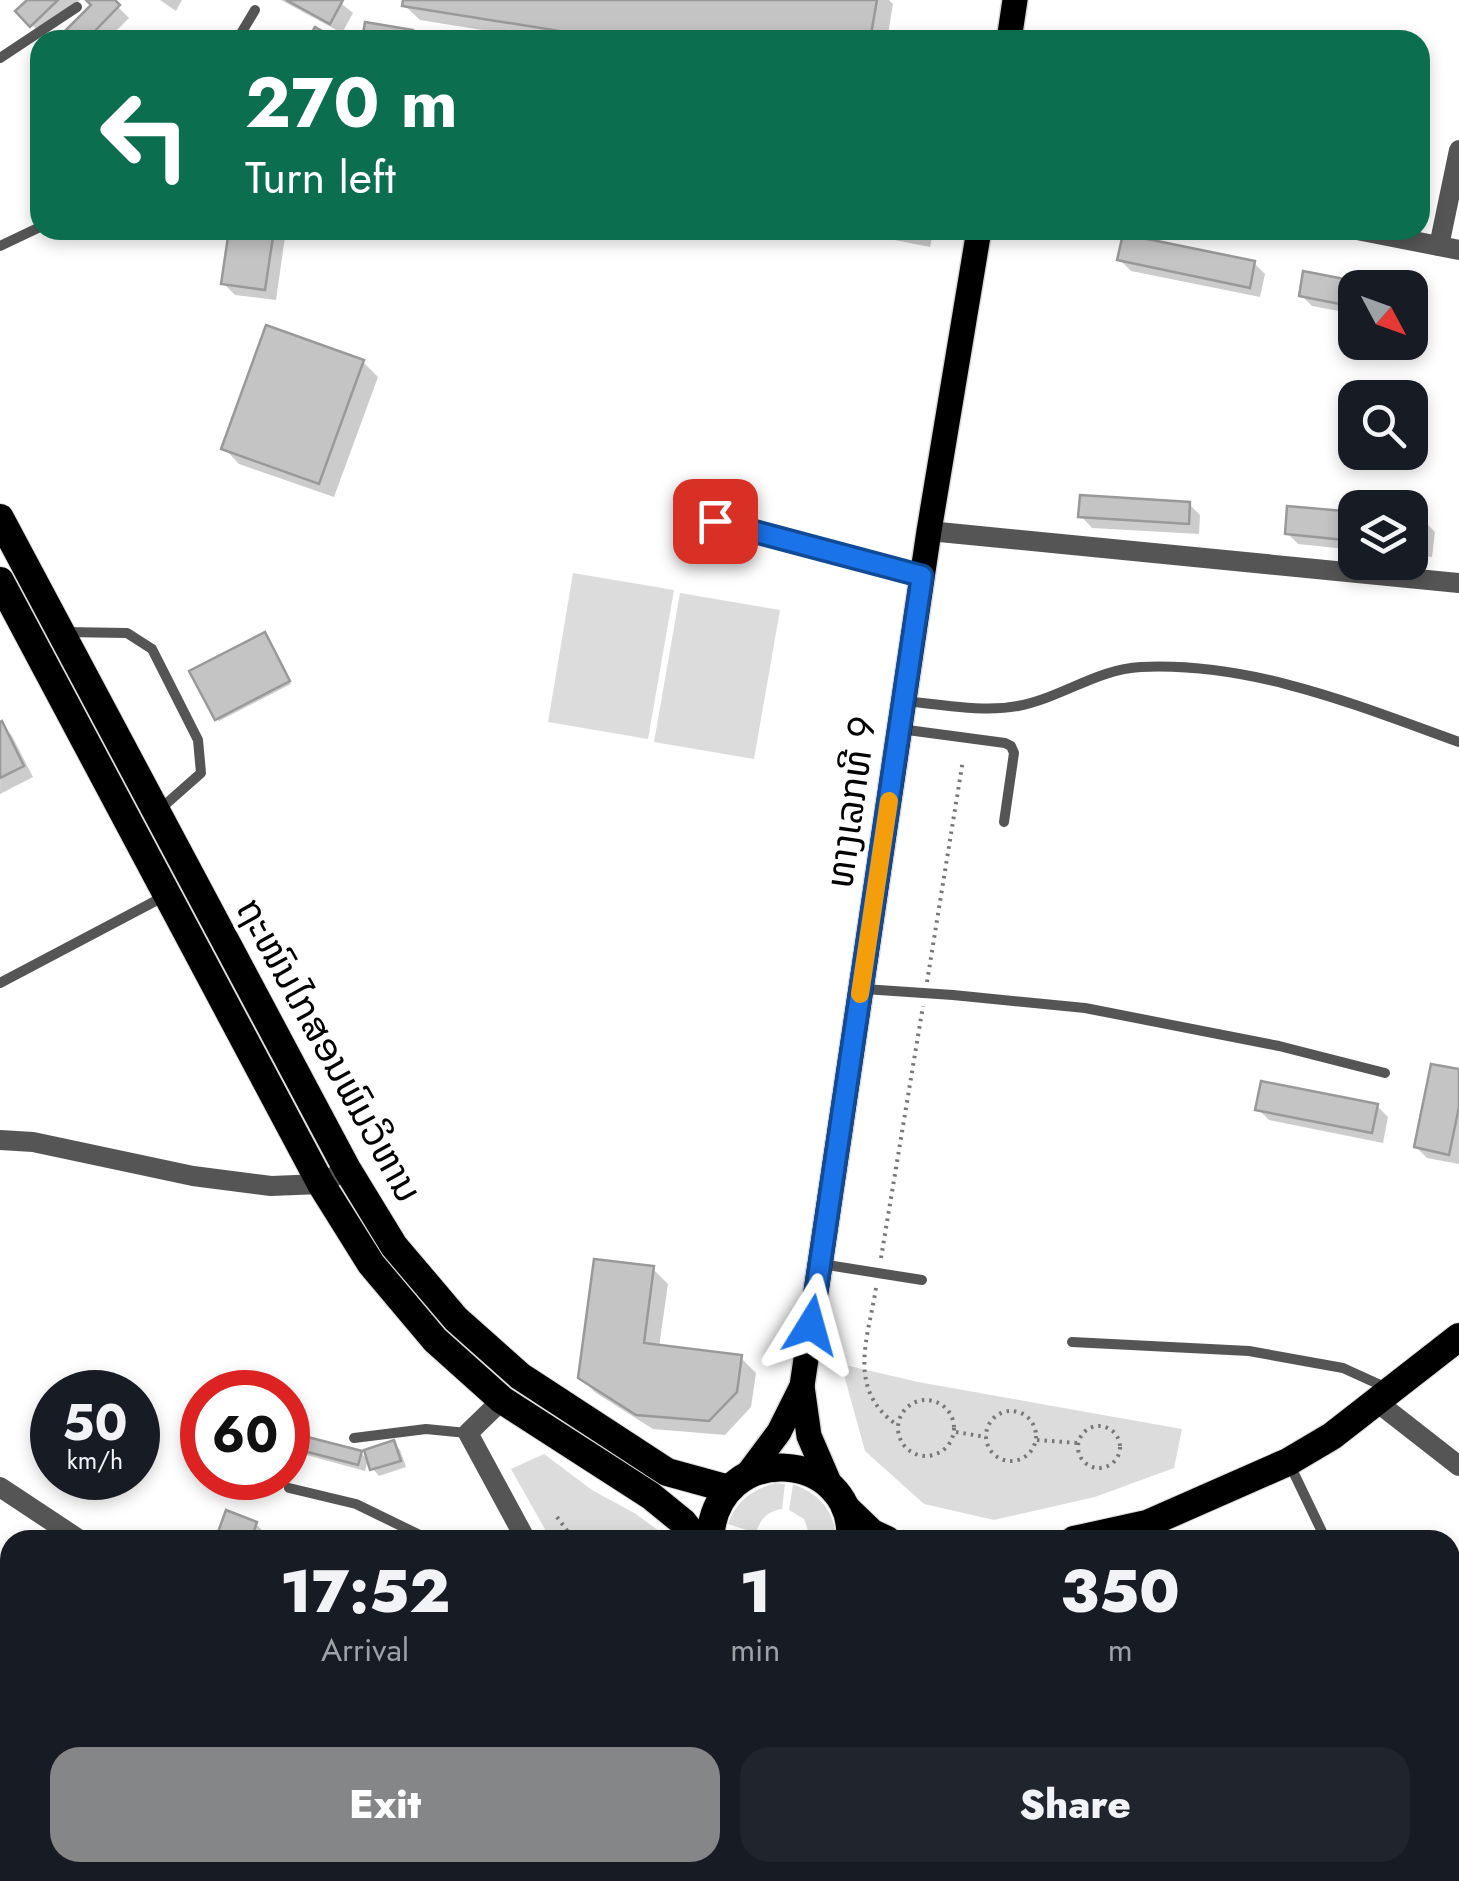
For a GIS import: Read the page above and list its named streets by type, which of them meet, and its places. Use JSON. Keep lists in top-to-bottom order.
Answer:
{
  "streets": {
    "highway": ["ຖະໜົນໄກສອນພົມວິຫານ"],
    "main road": ["ທາງເລກທີ 9"]
  },
  "crossings": [
    ["ທາງເລກທີ 9", "ຖະໜົນໄກສອນພົມວິຫານ"]
  ],
  "north": "bottom right",
  "page": {
    "turn": ["270 m", "Turn left"],
    "speed": "50 km/h",
    "limit": "60",
    "eta": [
      "17:52",
      "Arrival",
      "1",
      "min",
      "350",
      "m"
    ],
    "buttons": ["Exit", "Share"]
  }
}
